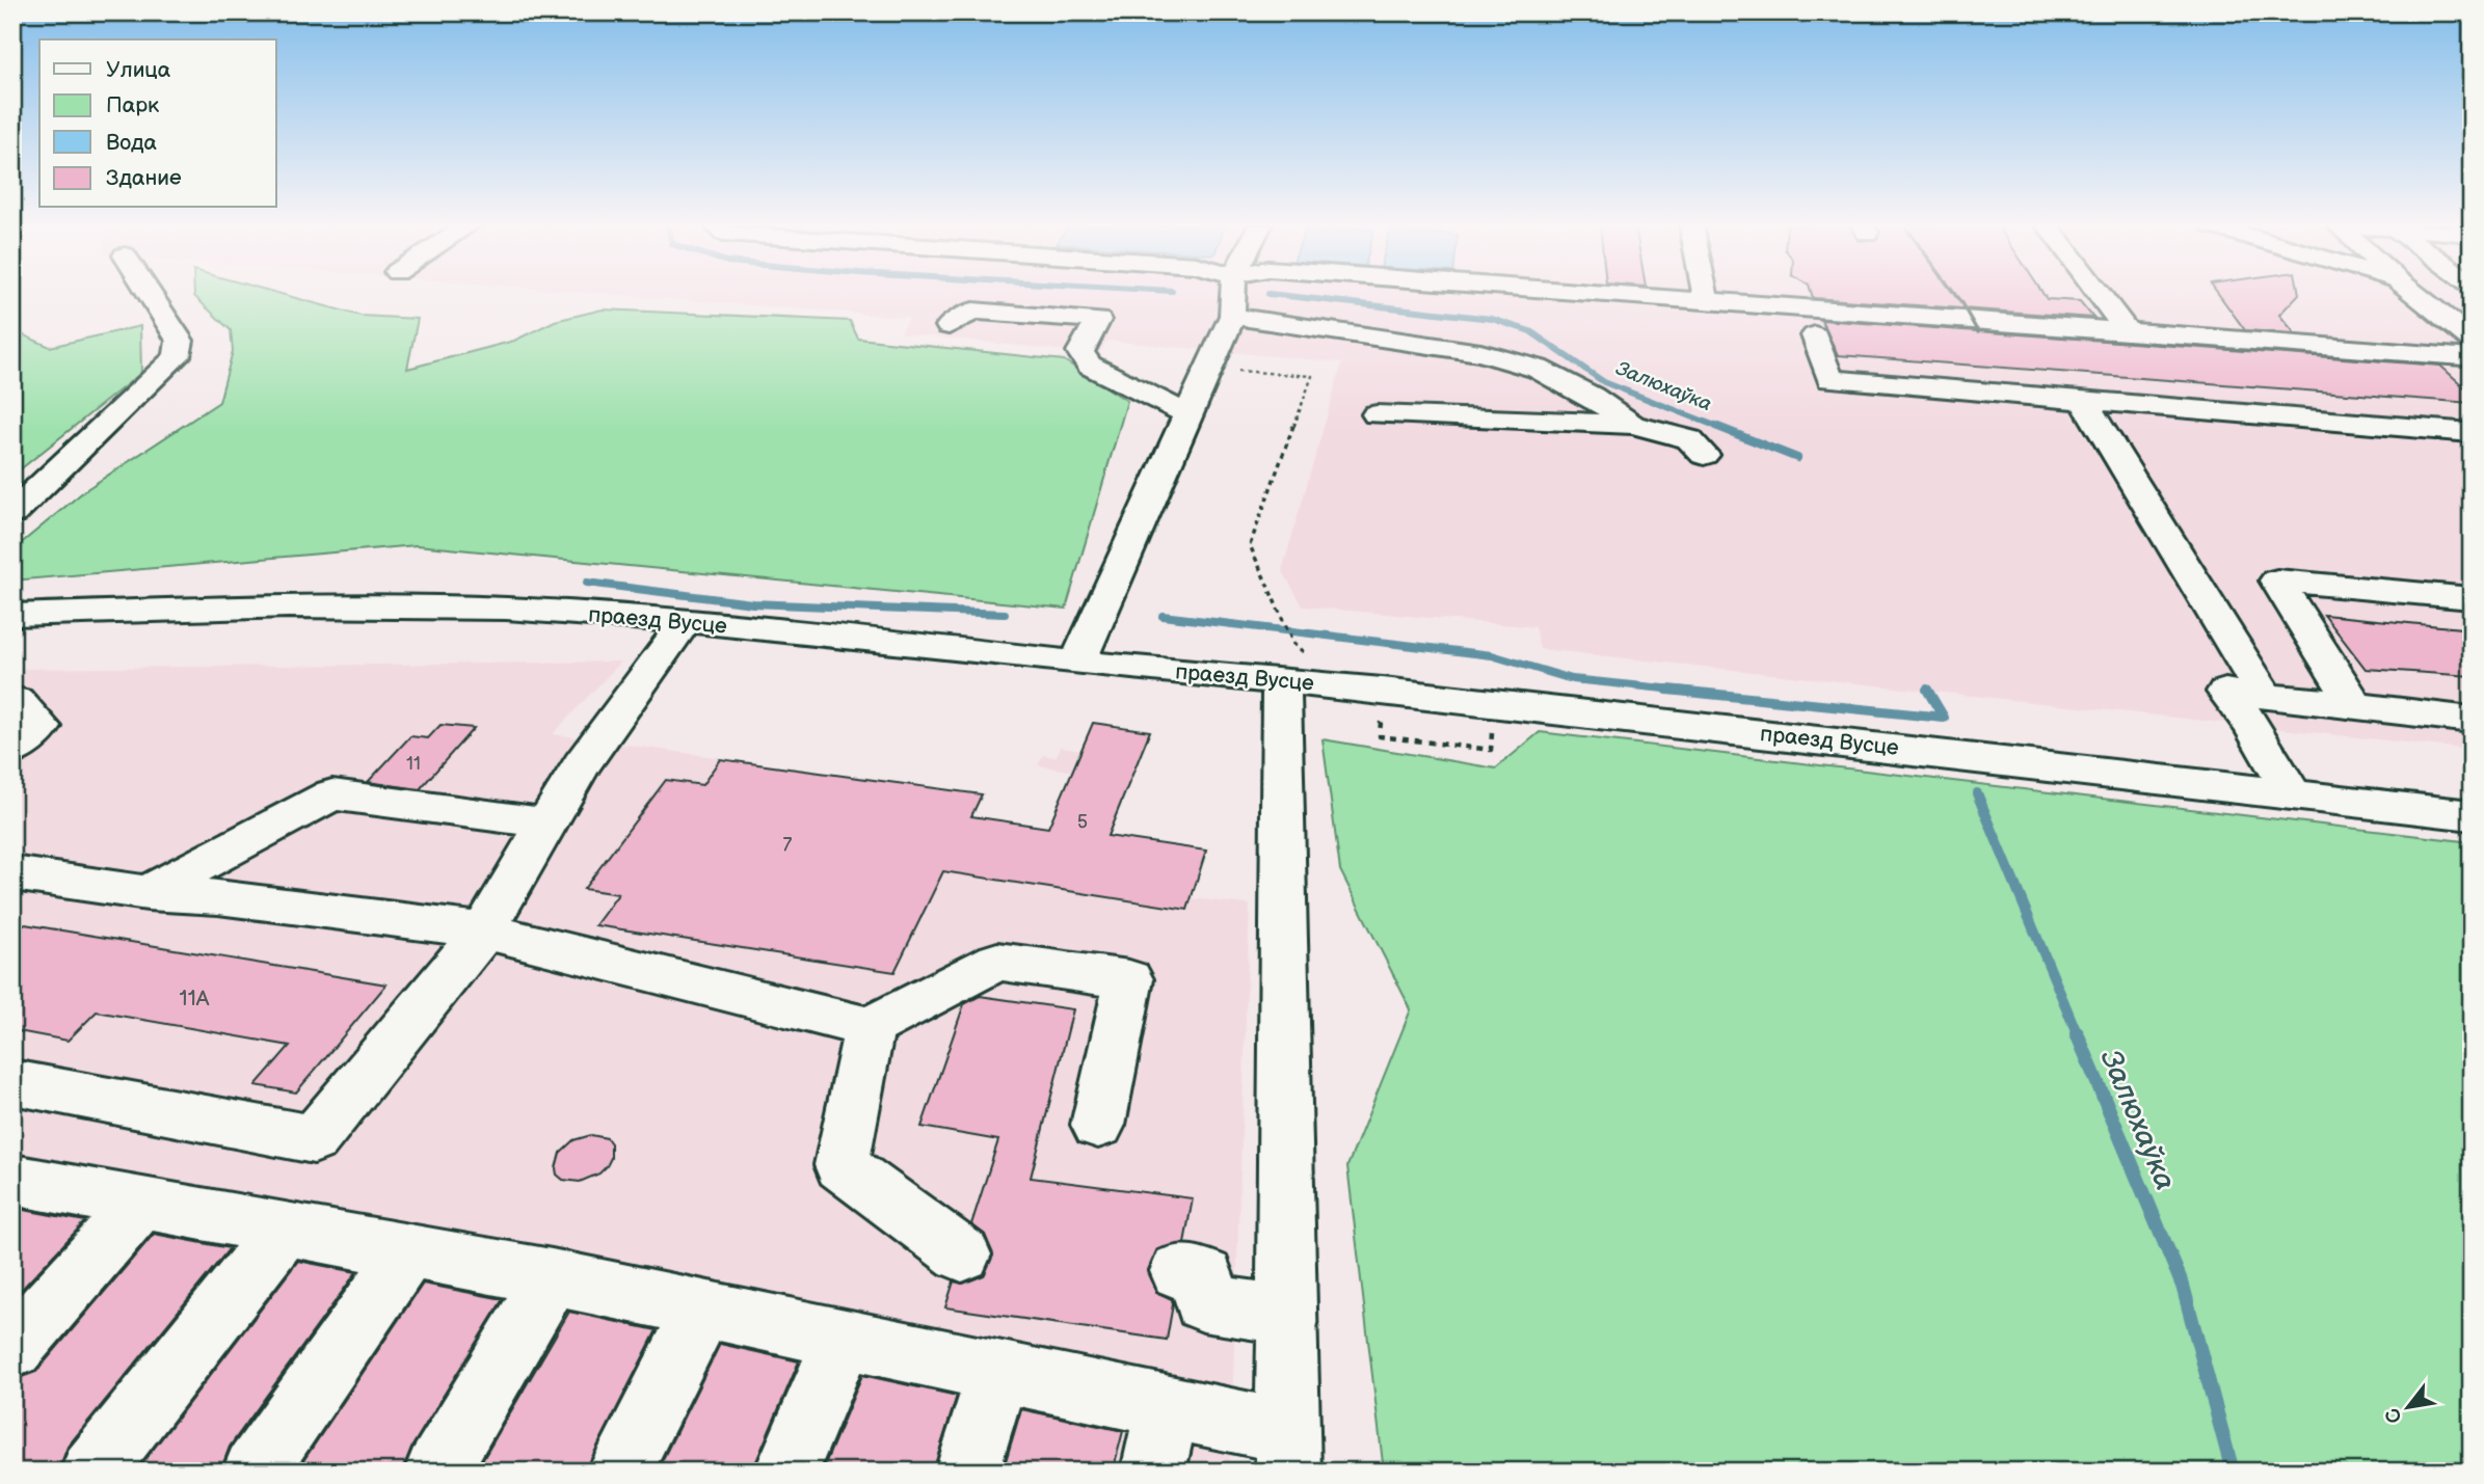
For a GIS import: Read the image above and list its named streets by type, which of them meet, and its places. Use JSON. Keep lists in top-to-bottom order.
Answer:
{
  "streets": {
    "street": ["праезд Вусце"]
  },
  "water": ["Залюхаўка"],
  "house_numbers": [
    "11",
    "5",
    "7",
    "11А"
  ],
  "legend": [
    "Улица",
    "Парк",
    "Вода",
    "Здание"
  ],
  "north": "bottom left"
}
